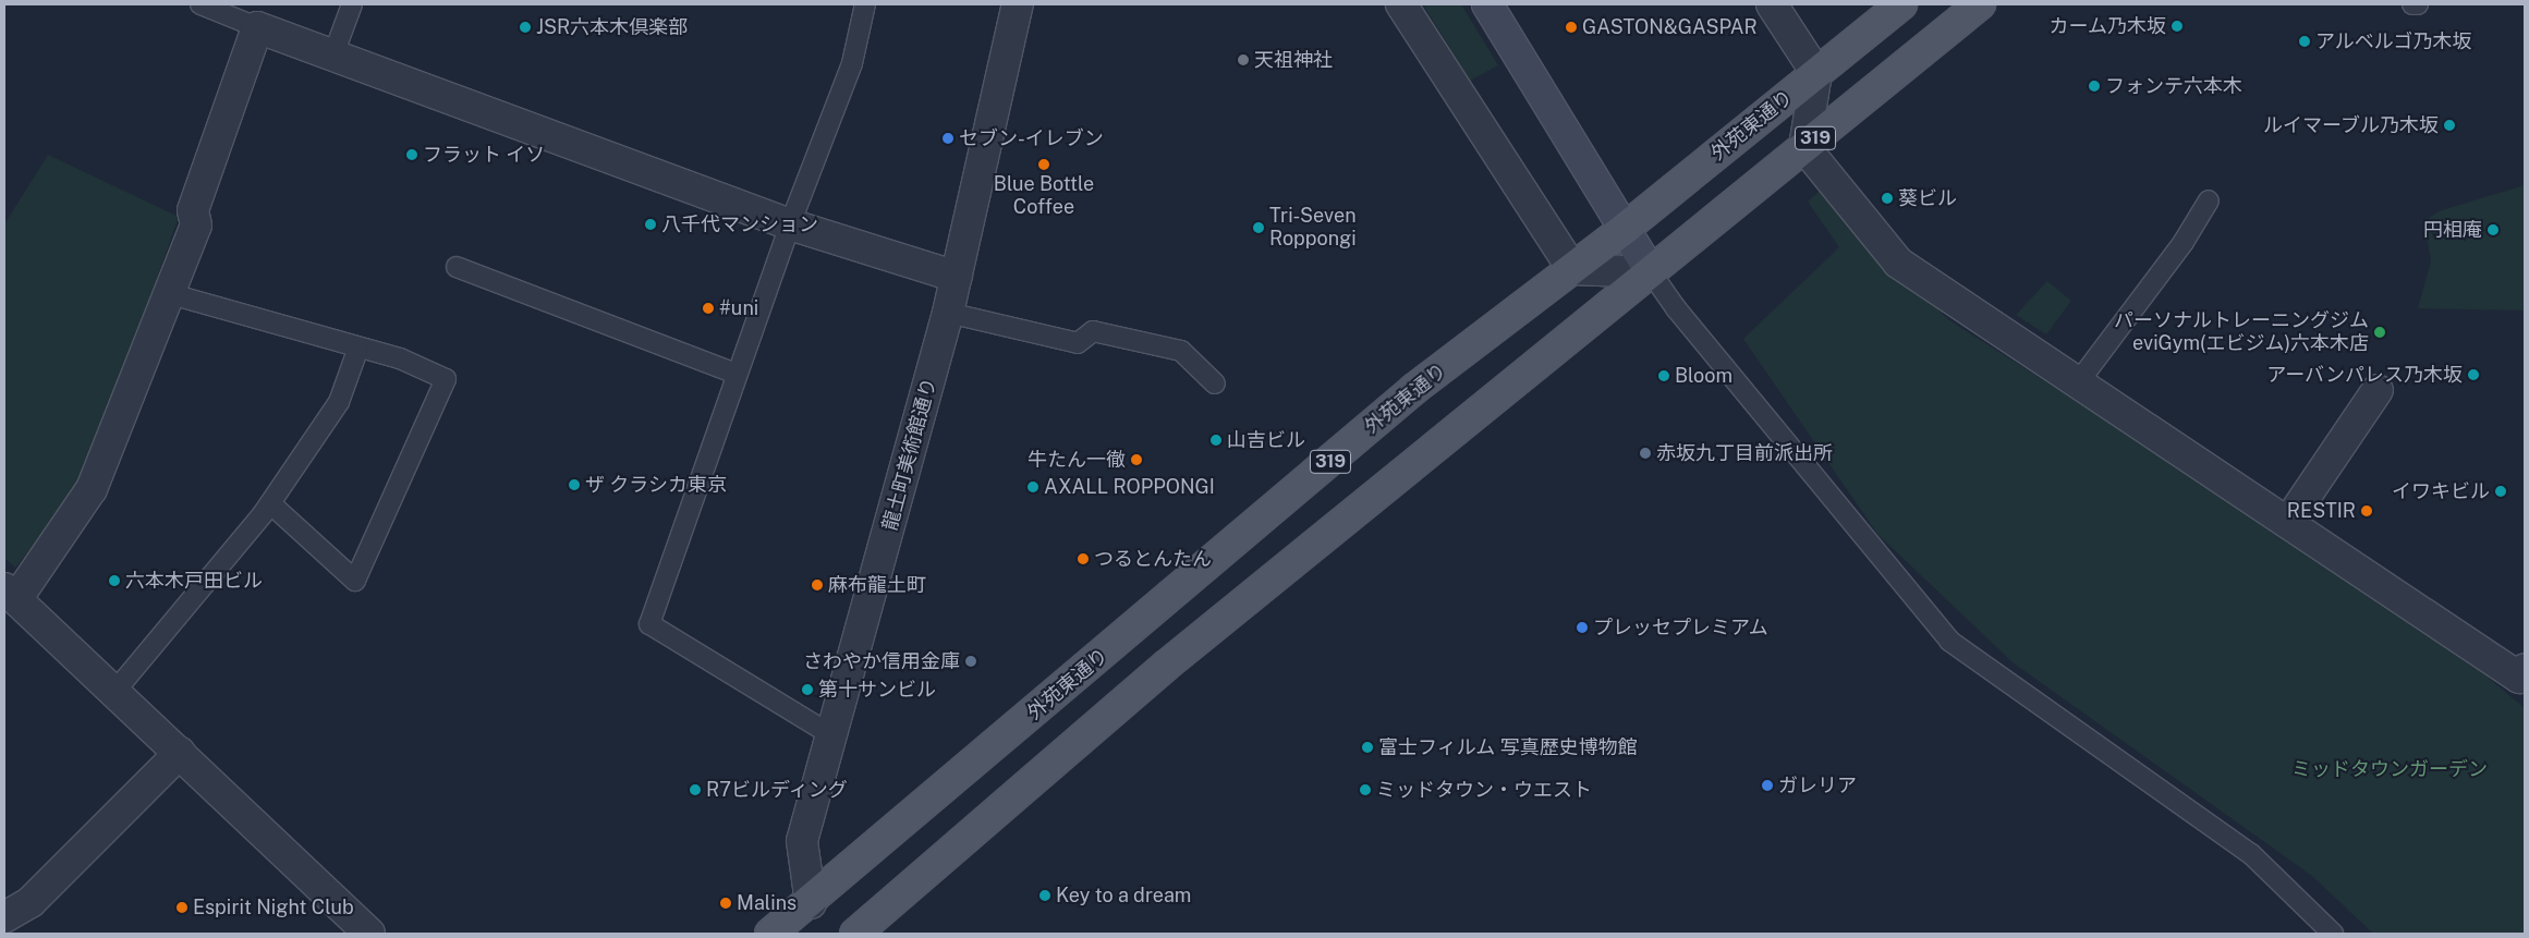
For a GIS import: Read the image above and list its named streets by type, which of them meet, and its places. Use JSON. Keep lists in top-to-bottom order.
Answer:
{
  "streets": {
    "main road": ["外苑東通り", "319"],
    "street": ["龍土町美術館通り"]
  },
  "crossings": [
    ["外苑東通り", "龍土町美術館通り"]
  ],
  "parks": ["ミッドタウンガーデン"],
  "places": [
    "カーム乃木坂",
    "JSR六本木倶楽部",
    "GASTON&GASPAR",
    "アルベルゴ乃木坂",
    "天祖神社",
    "フォンテ六本木",
    "ルイマーブル乃木坂",
    "セブン-イレブン",
    "フラット イソ",
    "Blue Bottle Coffee",
    "葵ビル",
    "八千代マンション",
    "Tri-Seven Roppongi",
    "円相庵",
    "#uni",
    "パーソナルトレーニングジム eviGym(エビジム)六本木店",
    "アーバンパレス乃木坂",
    "Bloom",
    "山吉ビル",
    "赤坂九丁目前派出所",
    "牛たん一徹",
    "ザ クラシカ東京",
    "AXALL ROPPONGI",
    "イワキビル",
    "RESTIR",
    "つるとんたん",
    "六本木戸田ビル",
    "麻布龍土町",
    "プレッセプレミアム",
    "さわやか信用金庫",
    "第十サンビル",
    "富士フィルム 写真歴史博物館",
    "ガレリア",
    "R7ビルディング",
    "ミッドタウン・ウエスト",
    "Key to a dream",
    "Malins",
    "Espirit Night Club"
  ]
}
